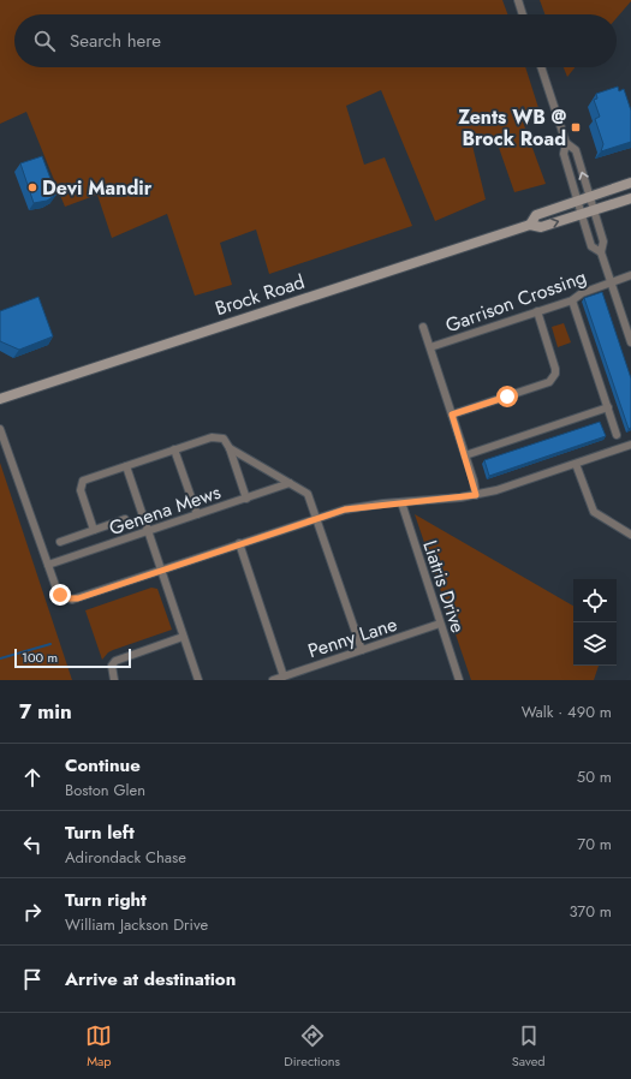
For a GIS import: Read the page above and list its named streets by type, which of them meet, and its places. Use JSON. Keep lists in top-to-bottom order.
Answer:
{
  "streets": {
    "main road": ["Brock Road"],
    "street": [
      "Garrison Crossing",
      "Genena Mews",
      "Liatris Drive",
      "Penny Lane"
    ]
  },
  "crossings": [
    ["Liatris Drive", "Penny Lane"]
  ],
  "places": {
    "transit": ["Zents WB @ Brock Road"],
    "other": ["Devi Mandir"]
  },
  "scale_bar": "100 m",
  "page": {
    "search": "Search here",
    "scale": "100 m",
    "heading": ["7 min", "Walk · 490 m"],
    "list": [
      ["Continue", "Boston Glen", "50 m"],
      ["Turn left", "Adirondack Chase", "70 m"],
      ["Turn right", "William Jackson Drive", "370 m"],
      "Arrive at destination"
    ],
    "nav": ["Map", "Directions", "Saved"]
  }
}
